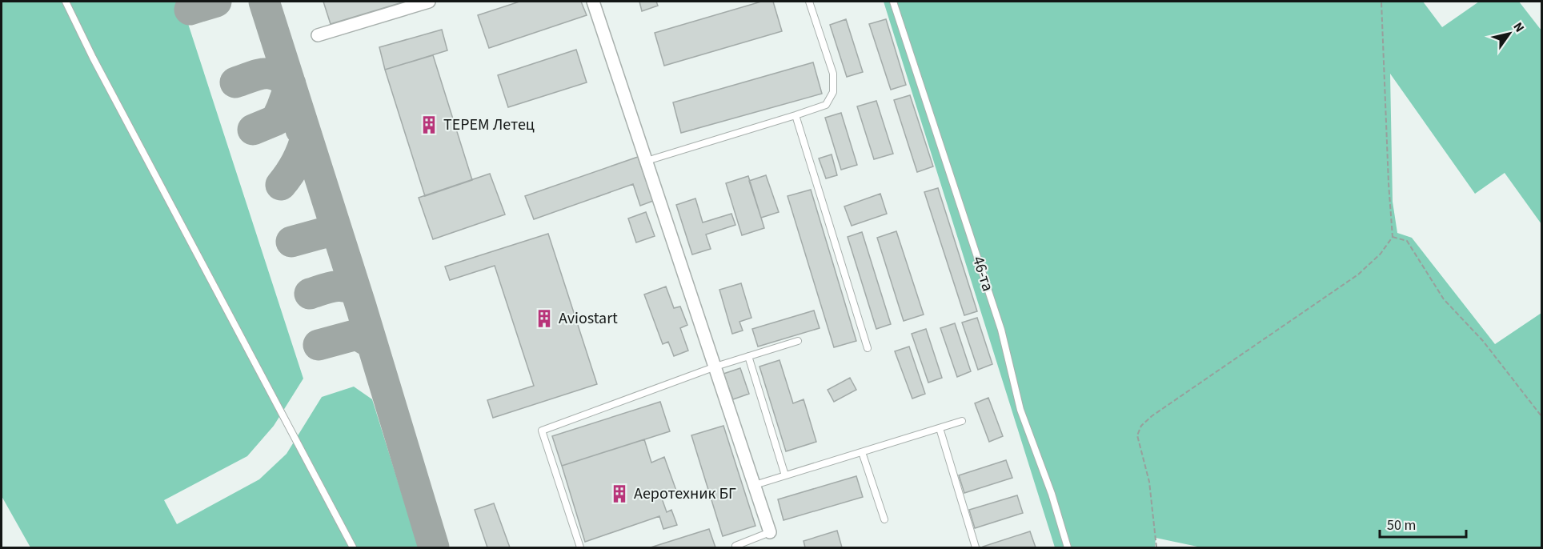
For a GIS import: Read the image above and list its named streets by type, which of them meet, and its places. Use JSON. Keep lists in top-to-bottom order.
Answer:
{
  "streets": {
    "lane": ["46-та"]
  },
  "places": {
    "building": ["ТЕРЕМ Летец", "Aviostart", "Аеротехник БГ"]
  },
  "scale_bar": "50 m",
  "north": "top right"
}
